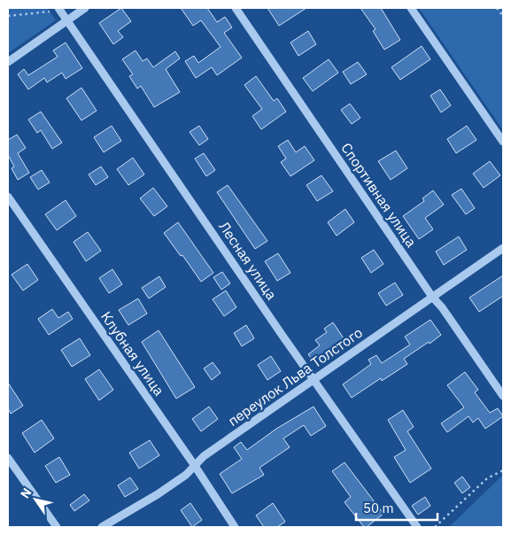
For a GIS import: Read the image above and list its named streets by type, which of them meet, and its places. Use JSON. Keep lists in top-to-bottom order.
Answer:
{
  "streets": {
    "street": [
      "Спортивная улица",
      "Лесная улица",
      "Клубная улица",
      "переулок Льва Толстого"
    ]
  },
  "crossings": [
    ["Спортивная улица", "переулок Льва Толстого"],
    ["Лесная улица", "переулок Льва Толстого"],
    ["Клубная улица", "переулок Льва Толстого"]
  ],
  "scale_bar": "50 m",
  "north": "top left"
}
